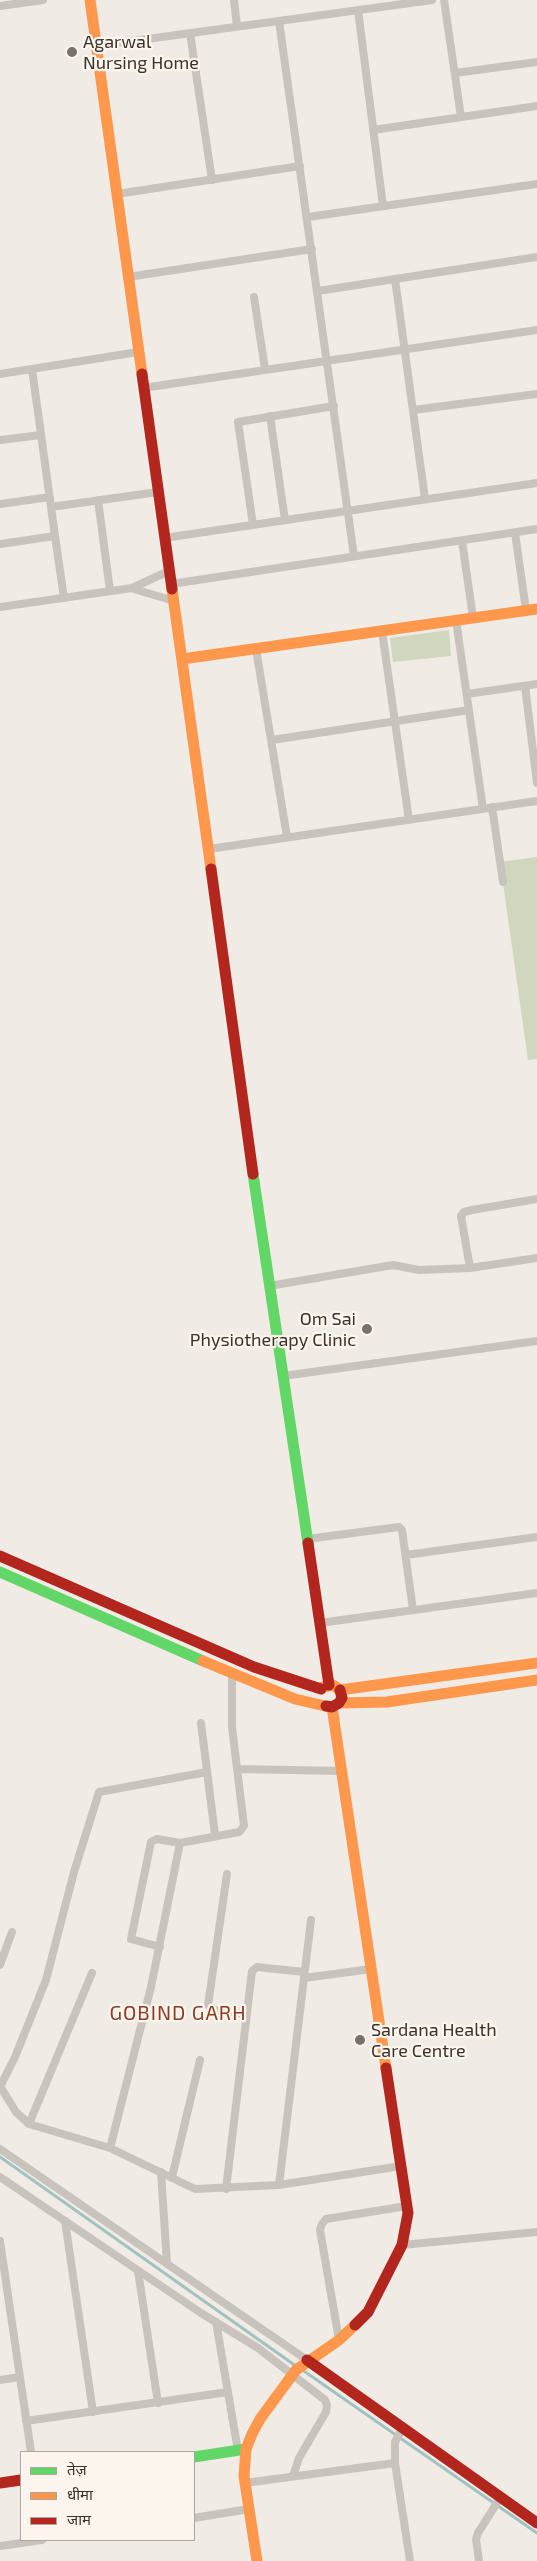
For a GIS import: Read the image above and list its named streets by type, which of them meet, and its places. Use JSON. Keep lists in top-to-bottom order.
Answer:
{
  "districts": ["GOBIND GARH"],
  "places": ["Agarwal Nursing Home", "Om Sai Physiotherapy Clinic", "Sardana Health Care Centre"],
  "legend": ["तेज़", "धीमा", "जाम"]
}
